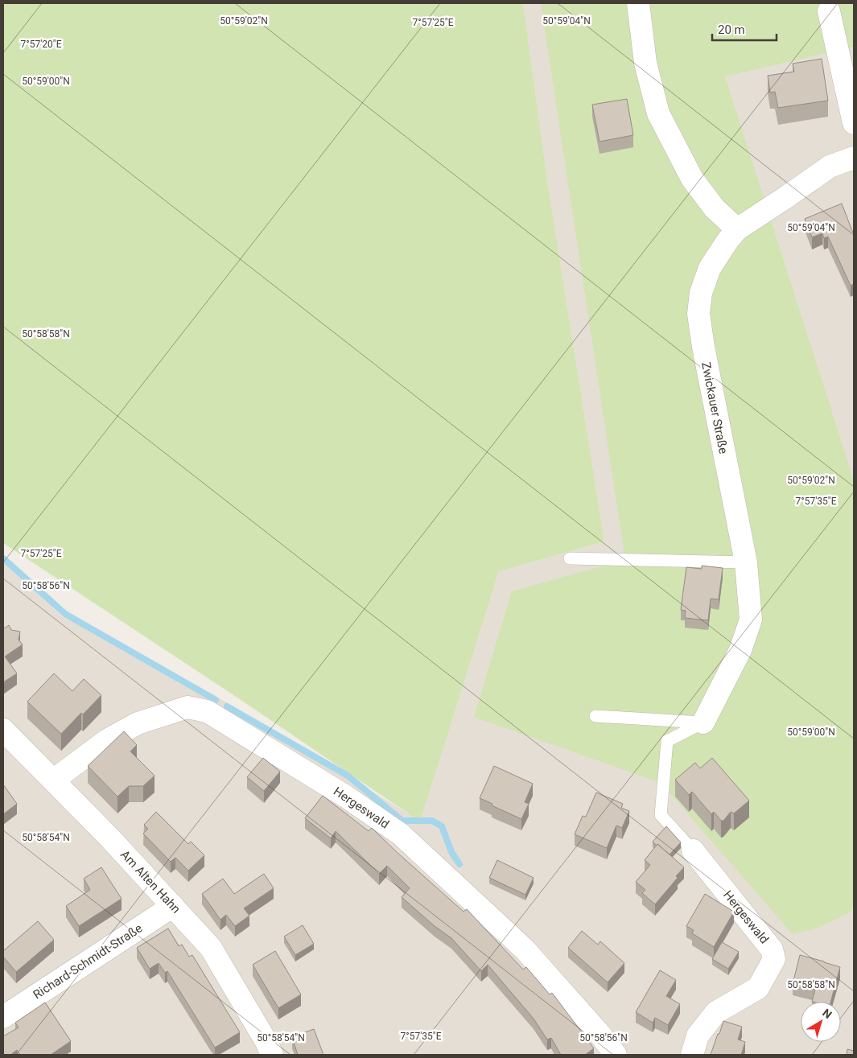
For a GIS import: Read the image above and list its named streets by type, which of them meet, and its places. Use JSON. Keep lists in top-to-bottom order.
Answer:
{
  "streets": {
    "street": [
      "Zwickauer Straße",
      "Hergeswald",
      "Am Alten Hahn",
      "Richard-Schmidt-Straße"
    ]
  },
  "crossings": [
    ["Hergeswald", "Am Alten Hahn"],
    ["Am Alten Hahn", "Richard-Schmidt-Straße"]
  ],
  "scale_bar": "20 m",
  "north": "top right",
  "coordinates": [
    "50°59'02\"N",
    "50°59'04\"N",
    "7°57'25\"E",
    "7°57'20\"E",
    "50°59'00\"N",
    "50°58'58\"N",
    "7°57'35\"E",
    "50°58'56\"N",
    "50°58'54\"N"
  ]
}
